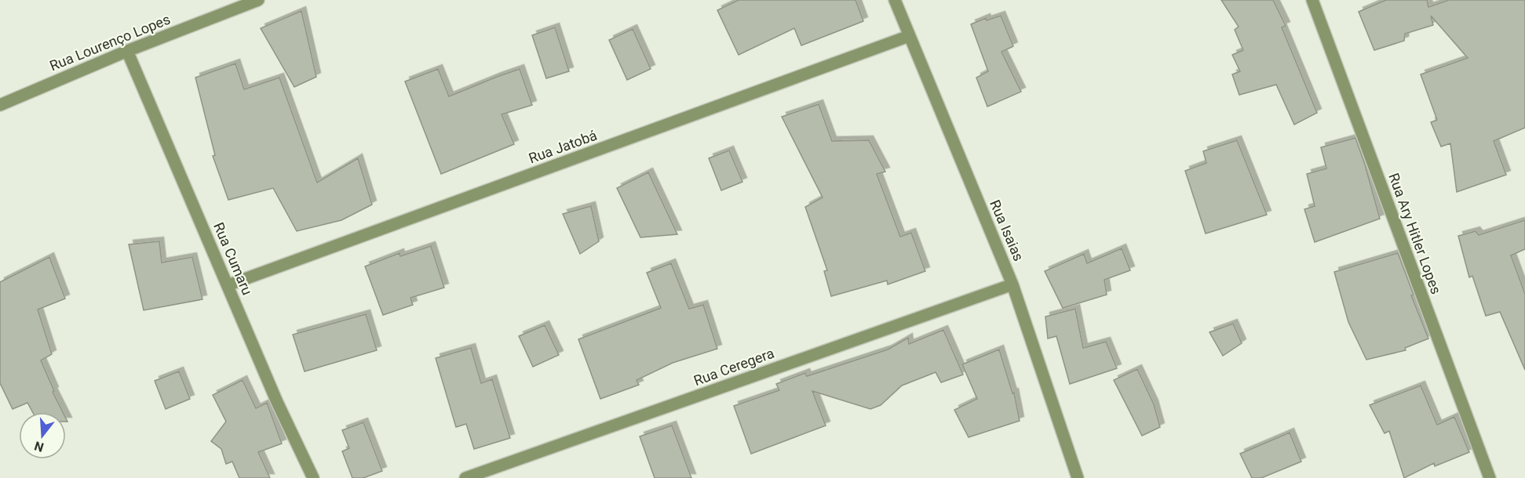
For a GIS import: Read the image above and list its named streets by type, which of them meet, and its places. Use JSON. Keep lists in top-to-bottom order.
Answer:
{
  "streets": {
    "street": [
      "Rua Lourenço Lopes",
      "Rua Jatobá",
      "Rua Isaias",
      "Rua Ary Hitler Lopes",
      "Rua Cumaru",
      "Rua Ceregera"
    ]
  },
  "crossings": [
    ["Rua Lourenço Lopes", "Rua Cumaru"],
    ["Rua Jatobá", "Rua Isaias"],
    ["Rua Jatobá", "Rua Cumaru"],
    ["Rua Isaias", "Rua Ceregera"]
  ],
  "north": "bottom"
}
